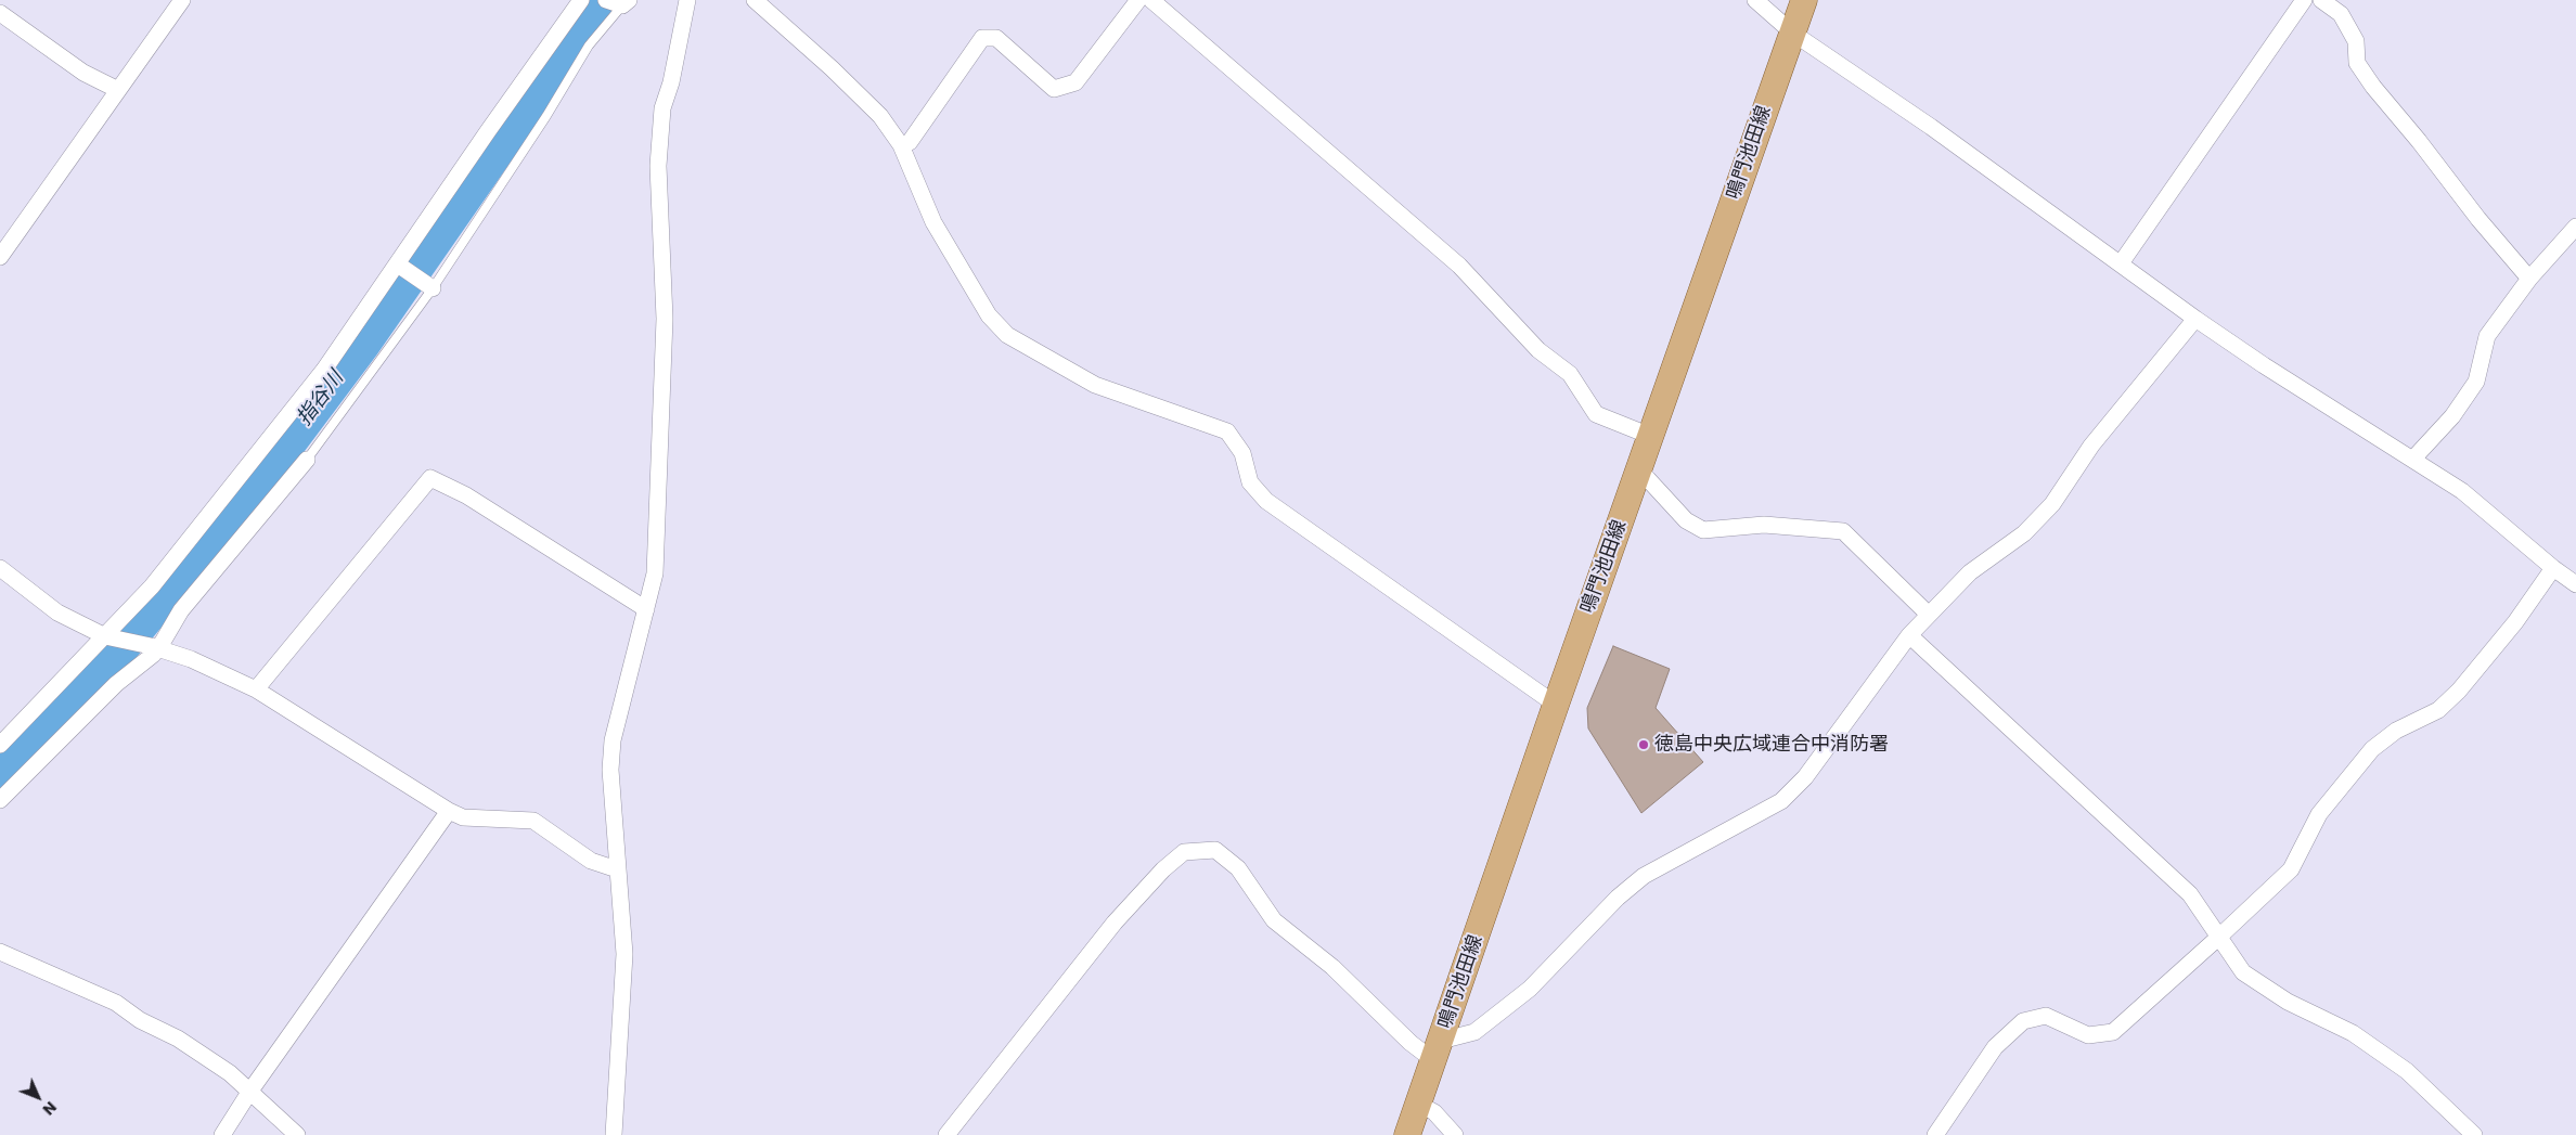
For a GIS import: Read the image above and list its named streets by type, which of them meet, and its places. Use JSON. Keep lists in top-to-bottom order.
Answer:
{
  "streets": {
    "main road": ["鳴門池田線"]
  },
  "water": ["指谷川"],
  "places": ["徳島中央広域連合中消防署"],
  "north": "bottom right"
}
